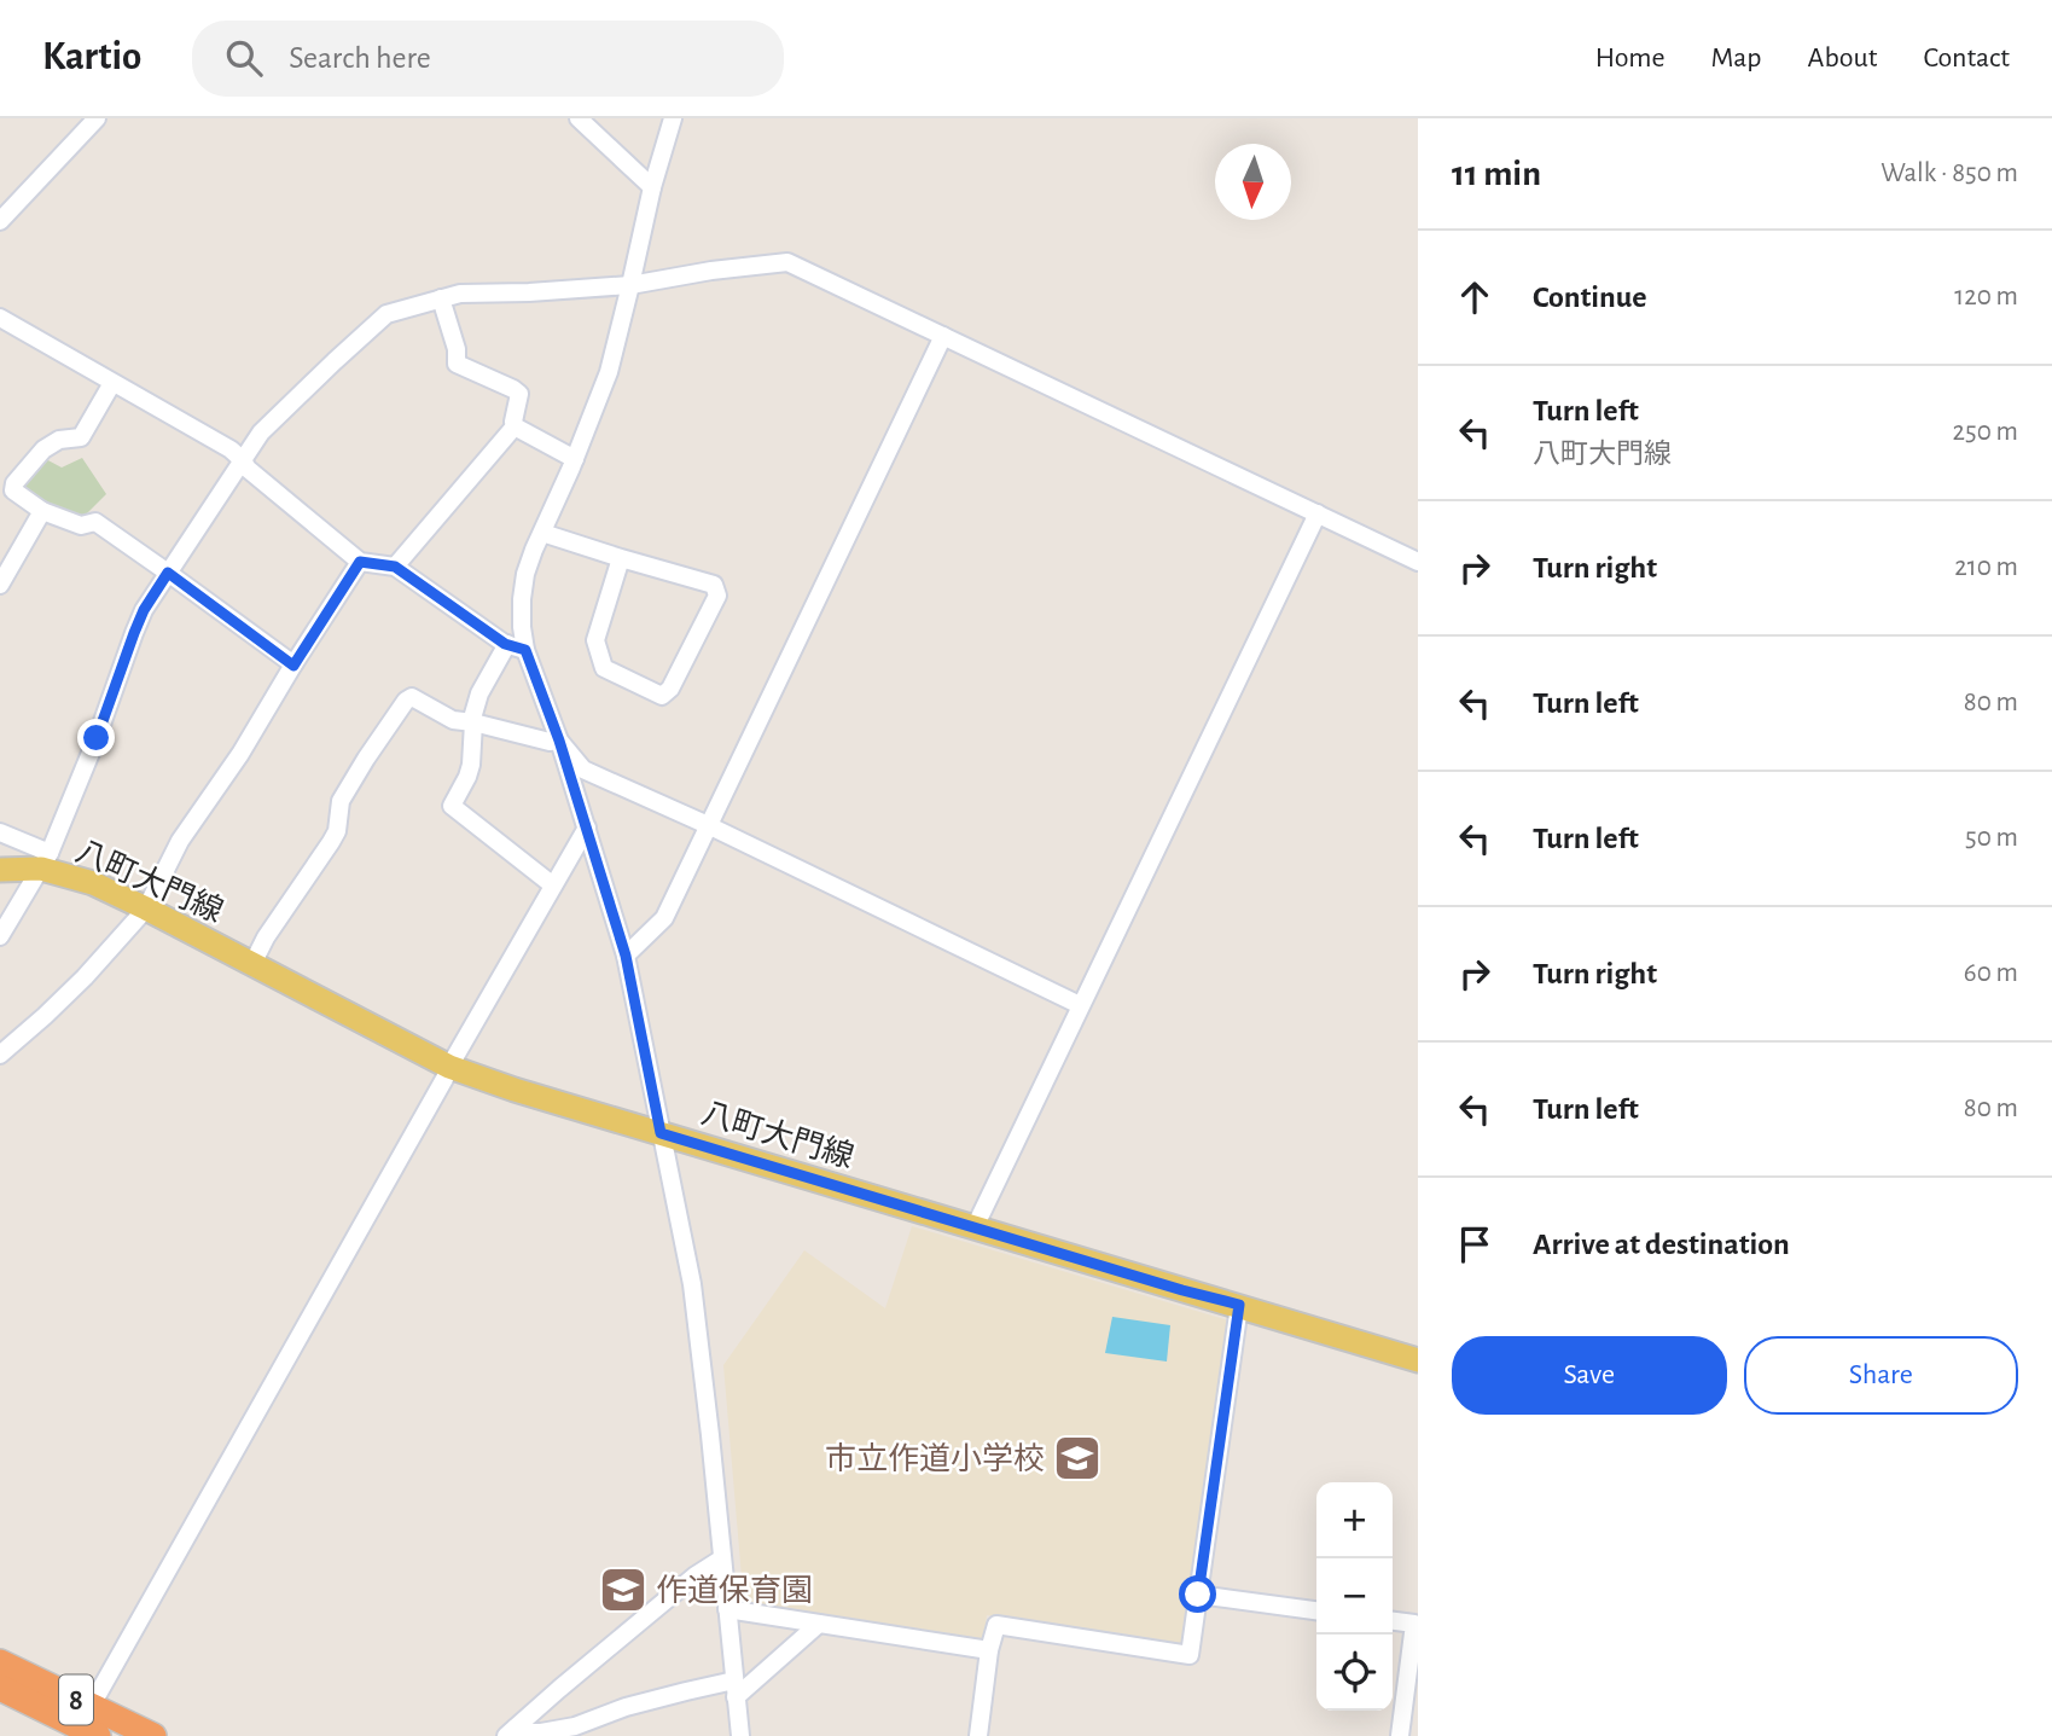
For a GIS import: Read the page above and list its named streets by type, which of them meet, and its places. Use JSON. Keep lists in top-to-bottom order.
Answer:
{
  "streets": {
    "highway": ["8"],
    "main road": ["八町大門線"]
  },
  "places": {
    "school or university": ["市立作道小学校", "作道保育園"]
  },
  "north": "bottom",
  "page": {
    "header": "Kartio",
    "search": "Search here",
    "nav": [
      "Home",
      "Map",
      "About",
      "Contact"
    ],
    "heading": ["11 min", "Walk · 850 m"],
    "list": [
      ["Continue", "120 m"],
      ["Turn left", "八町大門線", "250 m"],
      ["Turn right", "210 m"],
      ["Turn left", "80 m"],
      ["Turn left", "50 m"],
      ["Turn right", "60 m"],
      ["Turn left", "80 m"],
      "Arrive at destination"
    ],
    "buttons": ["Save", "Share"],
    "map_buttons": ["+", "−"]
  }
}
